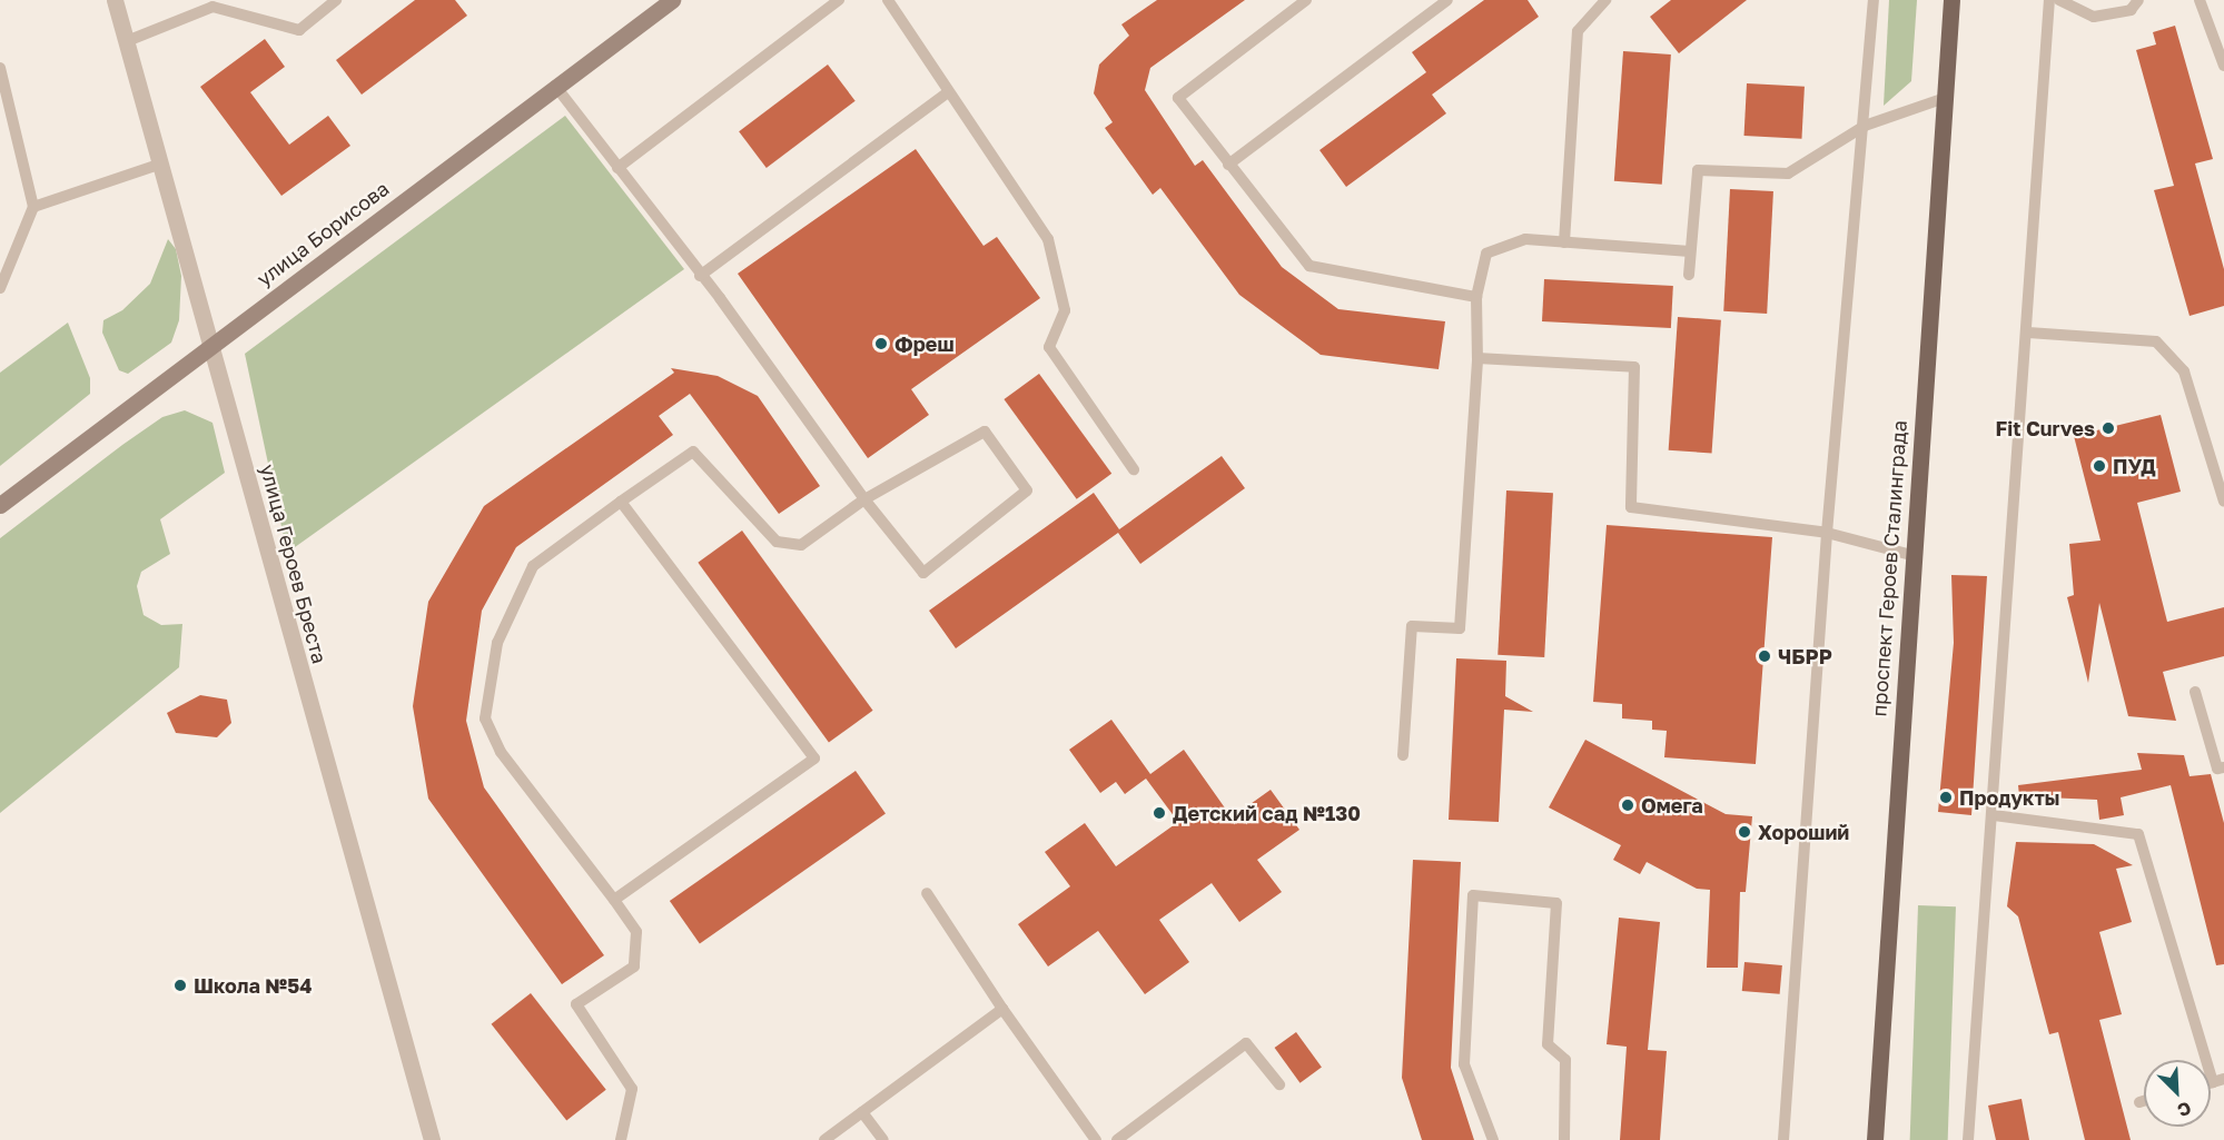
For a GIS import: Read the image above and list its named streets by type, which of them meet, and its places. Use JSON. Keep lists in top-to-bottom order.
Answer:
{
  "streets": {
    "main road": ["улица Борисова", "проспект Героев Сталинграда"],
    "street": ["улица Героев Бреста"]
  },
  "crossings": [
    ["улица Борисова", "улица Героев Бреста"]
  ],
  "places": [
    "Фреш",
    "Fit Curves",
    "ПУД",
    "ЧБРР",
    "Продукты",
    "Омега",
    "Детский сад №130",
    "Хороший",
    "Школа №54"
  ],
  "north": "bottom right"
}
